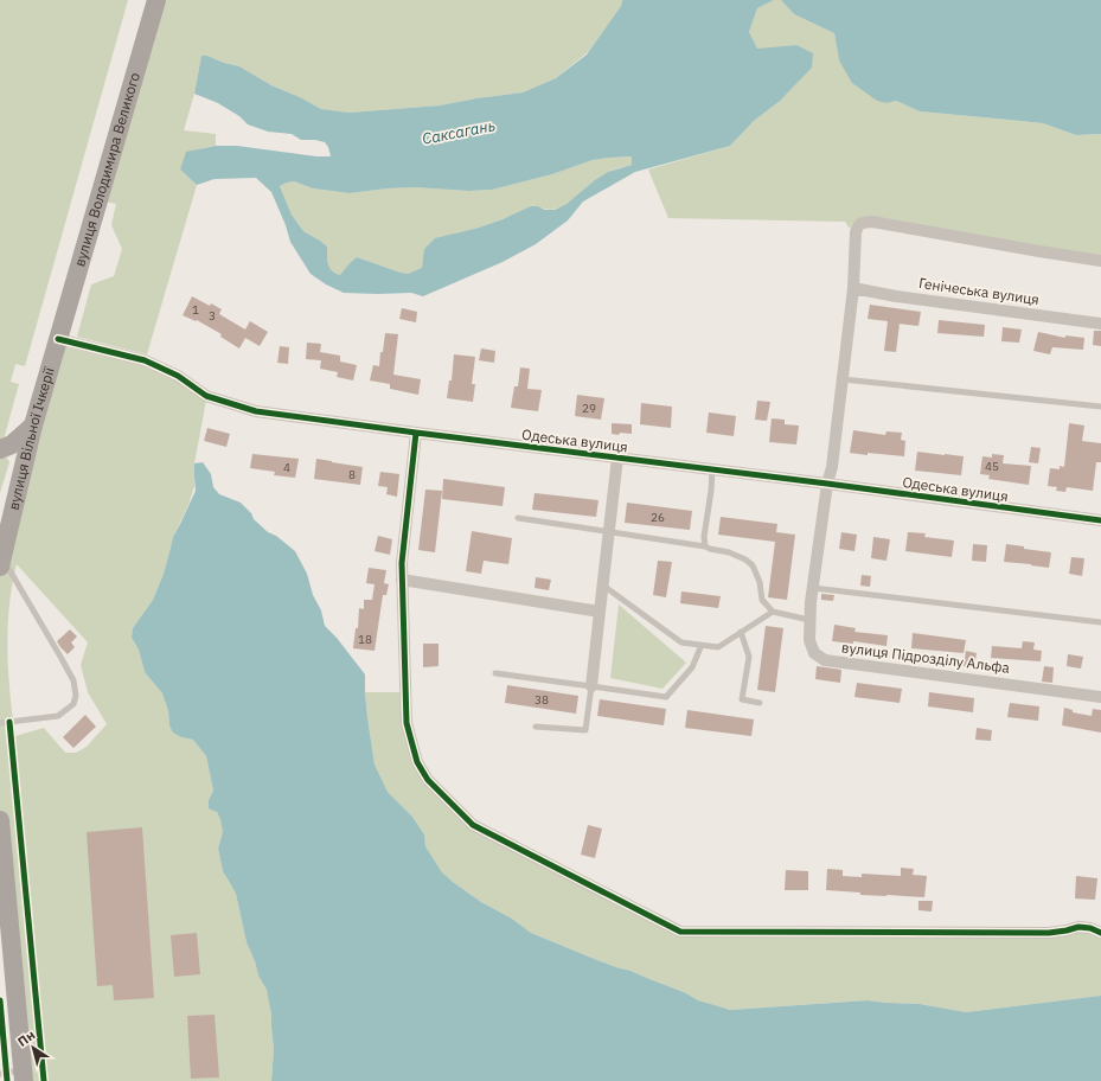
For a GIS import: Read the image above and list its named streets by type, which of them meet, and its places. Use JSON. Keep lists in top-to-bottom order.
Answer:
{
  "streets": {
    "main road": ["вулиця Володимира Великого", "вулиця Вільної Ічкерії"],
    "street": ["Генічеська вулиця", "Одеська вулиця", "вулиця Підрозділу Альфа"]
  },
  "crossings": [
    ["вулиця Володимира Великого", "вулиця Вільної Ічкерії"],
    ["вулиця Володимира Великого", "Одеська вулиця"],
    ["Генічеська вулиця", "вулиця Підрозділу Альфа"],
    ["вулиця Вільної Ічкерії", "Одеська вулиця"],
    ["Одеська вулиця", "вулиця Підрозділу Альфа"]
  ],
  "water": ["Саксагань"],
  "house_numbers": [
    "1",
    "3",
    "29",
    "45",
    "4",
    "8",
    "26",
    "18",
    "38"
  ],
  "north": "top left"
}
